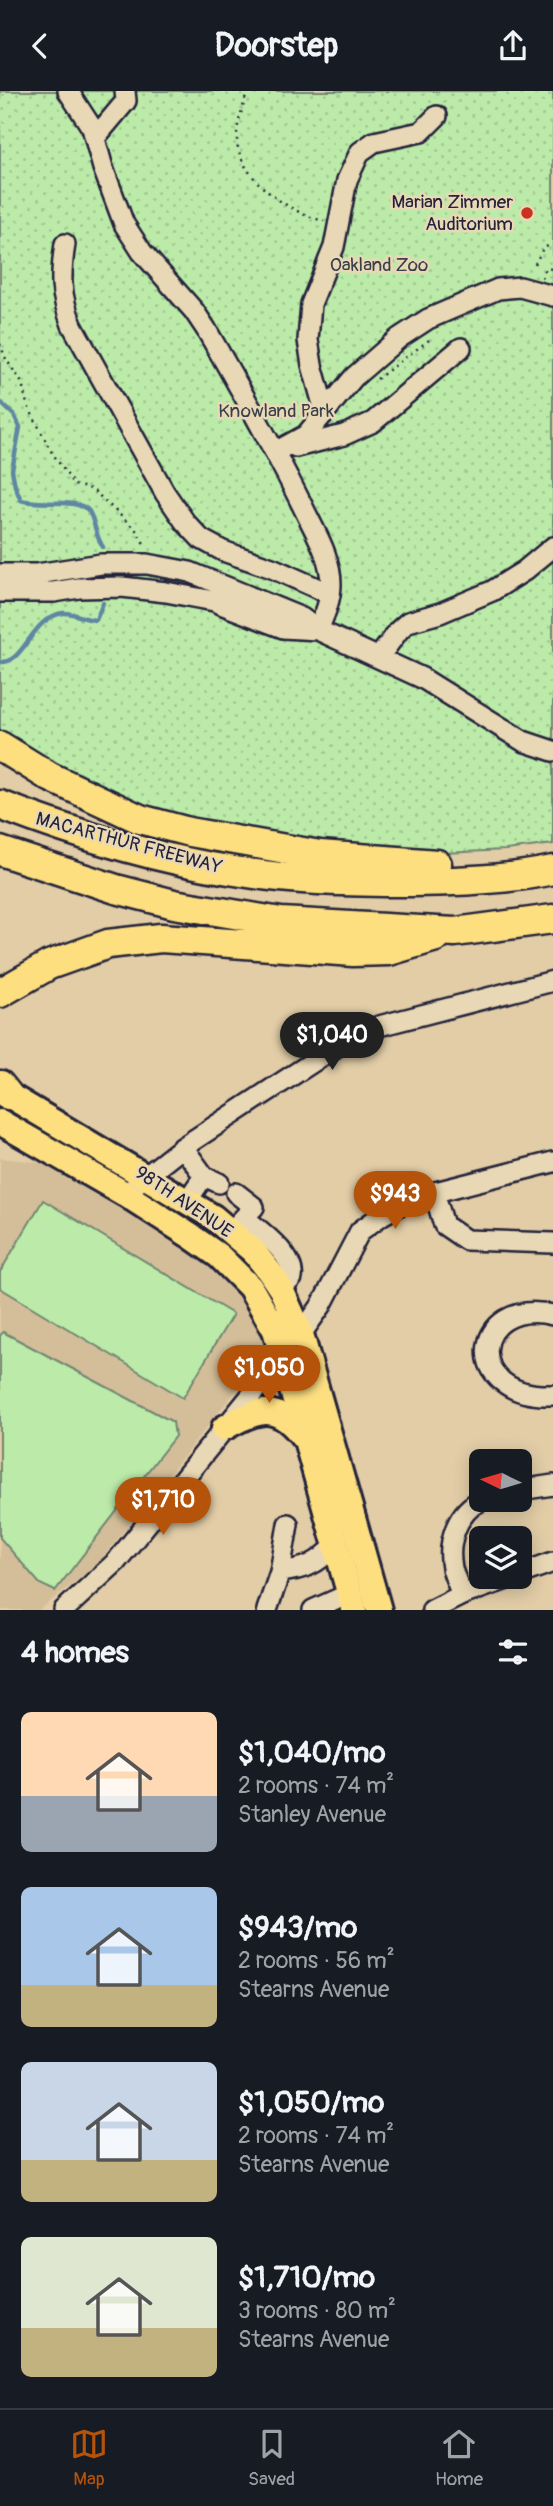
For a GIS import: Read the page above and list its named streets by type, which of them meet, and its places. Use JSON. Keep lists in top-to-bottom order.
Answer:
{
  "streets": {
    "highway": ["MACARTHUR FREEWAY"],
    "main road": ["98TH AVENUE"]
  },
  "parks": ["Oakland Zoo", "Knowland Park"],
  "places": ["Marian Zimmer Auditorium"],
  "north": "left",
  "page": {
    "header": "Doorstep",
    "price": [
      "$1,040",
      "$943",
      "$1,050",
      "$1,710"
    ],
    "heading": "4 homes",
    "list": [
      {
        "name": "$1,040/mo",
        "note": "2 rooms · 74 m² · Stanley Avenue"
      },
      {
        "name": "$943/mo",
        "note": "2 rooms · 56 m² · Stearns Avenue"
      },
      {
        "name": "$1,050/mo",
        "note": "2 rooms · 74 m² · Stearns Avenue"
      },
      {
        "name": "$1,710/mo",
        "note": "3 rooms · 80 m² · Stearns Avenue"
      }
    ],
    "tabs": ["Map", "Saved", "Home"]
  }
}
